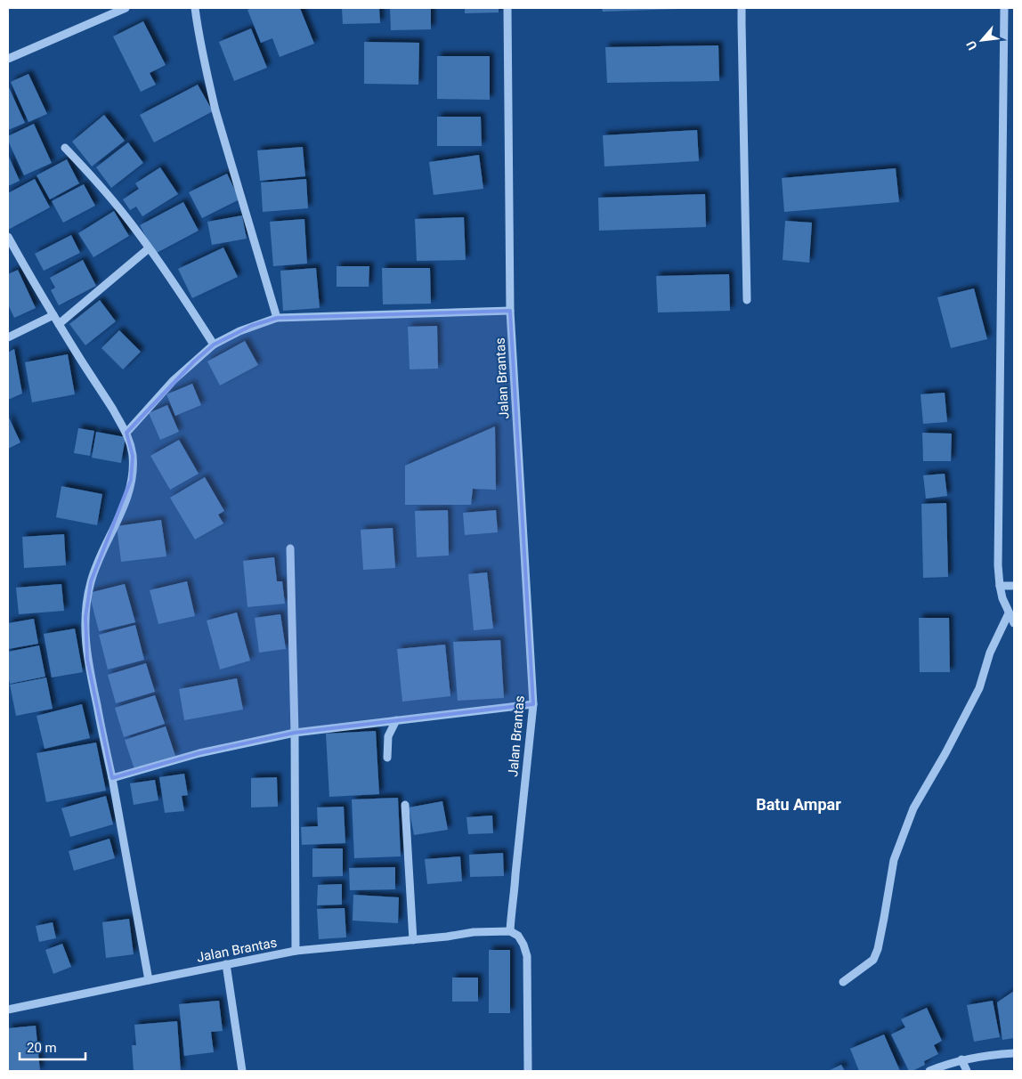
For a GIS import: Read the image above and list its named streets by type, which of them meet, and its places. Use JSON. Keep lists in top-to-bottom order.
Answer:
{
  "streets": {
    "street": ["Jalan Brantas"]
  },
  "districts": ["Batu Ampar"],
  "scale_bar": "20 m",
  "north": "bottom left"
}
